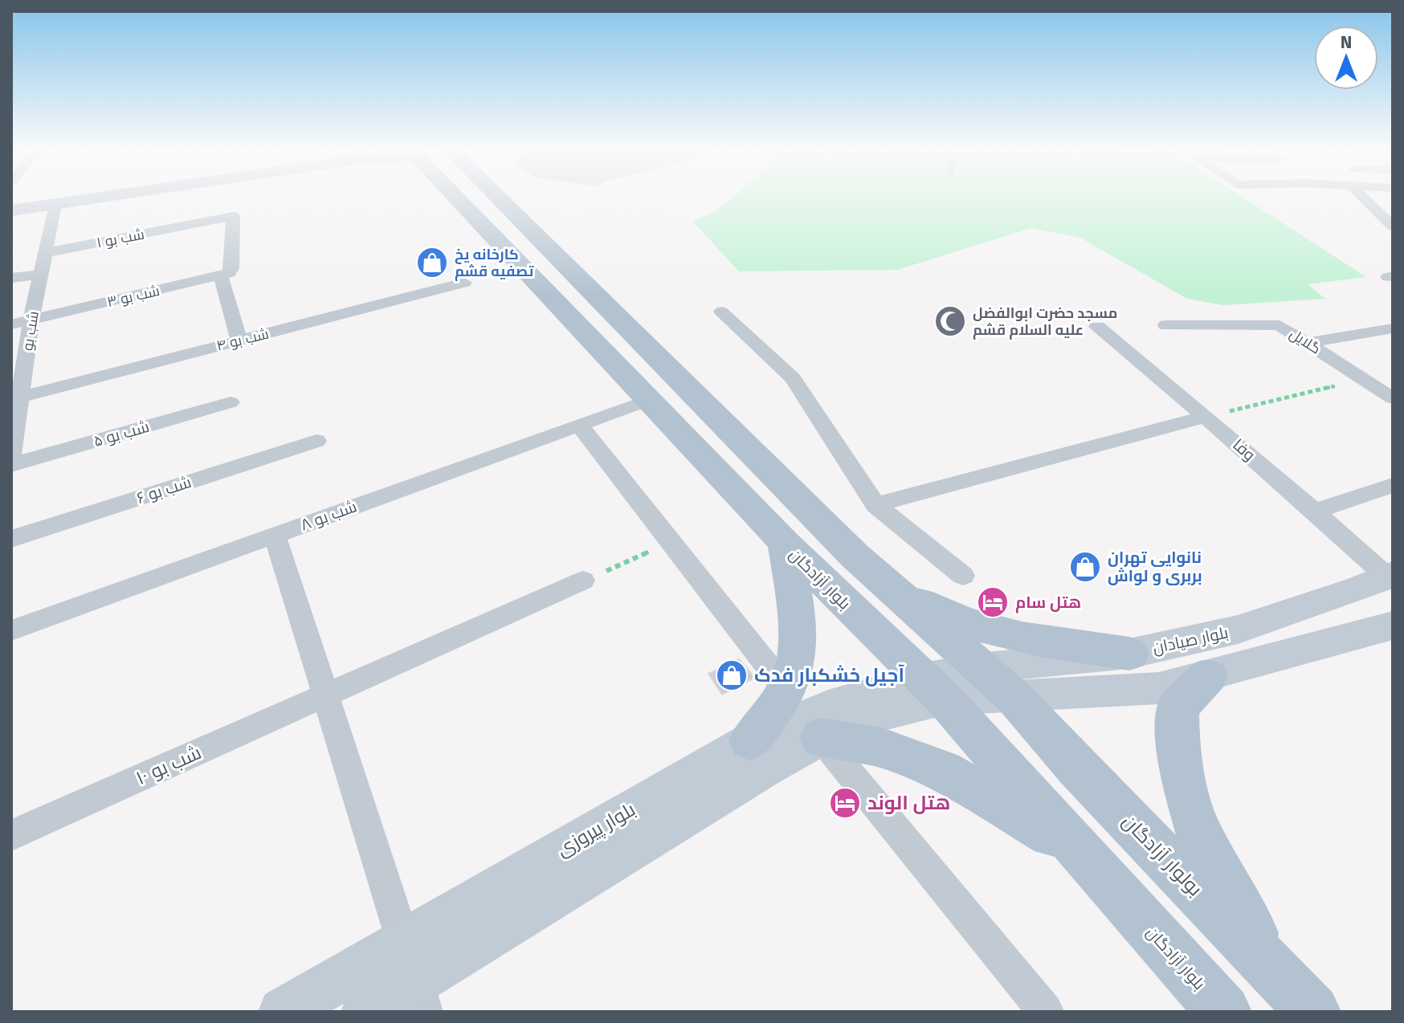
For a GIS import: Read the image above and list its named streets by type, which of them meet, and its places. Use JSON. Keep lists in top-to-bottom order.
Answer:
{
  "streets": {
    "main road": [
      "بلوار آزادگان",
      "بلوار صیادان",
      "بلوار پیروزی",
      "بولوار آزادگان"
    ],
    "street": [
      "شب بو ۱",
      "شب بو ۳",
      "شب بو",
      "شب بو ۴",
      "گلایل",
      "شب بو ۵",
      "وفا",
      "شب بو ۶",
      "شب بو ۸",
      "شب بو ۱۰"
    ]
  },
  "crossings": [
    ["شب بو ۱", "شب بو ۳"],
    ["شب بو ۱", "شب بو"],
    ["شب بو ۳", "شب بو"],
    ["شب بو", "شب بو ۴"],
    ["وفا", "بلوار صیادان"],
    ["شب بو ۸", "بلوار آزادگان"],
    ["بلوار آزادگان", "بلوار پیروزی"],
    ["بلوار صیادان", "بولوار آزادگان"]
  ],
  "places": {
    "shop": ["کارخانه یخ تصفیه قشم", "نانوایی تهران بربری و لواش", "آجیل خشکبار فدک"],
    "mosque": ["مسجد حضرت ابوالفضل علیه السلام قشم"],
    "hotel": ["هتل سام", "هتل الوند"]
  },
  "north": "top"
}
